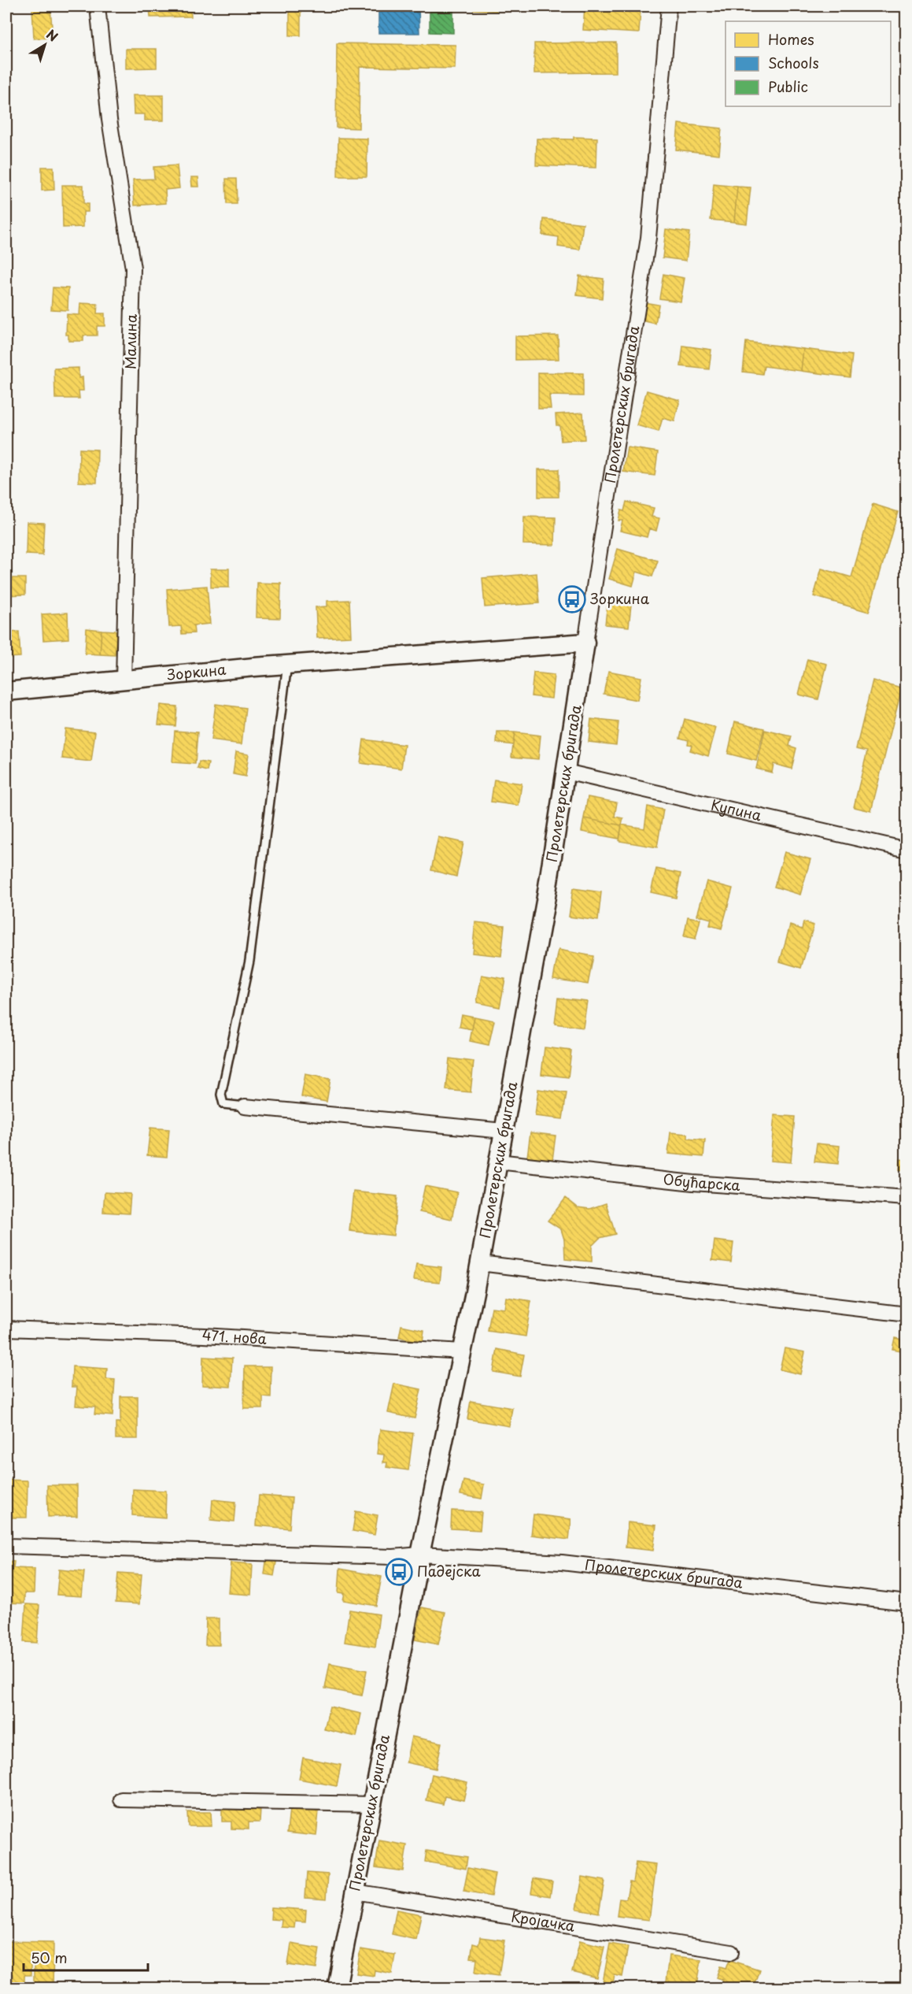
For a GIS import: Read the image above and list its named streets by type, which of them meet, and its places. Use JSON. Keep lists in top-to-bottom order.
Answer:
{
  "streets": {
    "street": [
      "Малина",
      "Пролетерских бригада",
      "Зоркина",
      "Купина",
      "Обућарска",
      "471. нова",
      "Кројачка"
    ]
  },
  "crossings": [
    ["Малина", "Зоркина"],
    ["Пролетерских бригада", "Зоркина"],
    ["Пролетерских бригада", "Купина"],
    ["Пролетерских бригада", "Обућарска"],
    ["Пролетерских бригада", "471. нова"],
    ["Пролетерских бригада", "Кројачка"]
  ],
  "places": {
    "bus stop": ["Зоркина", "Падејска"]
  },
  "legend": ["Homes", "Schools", "Public"],
  "scale_bar": "50 m",
  "north": "top right"
}
